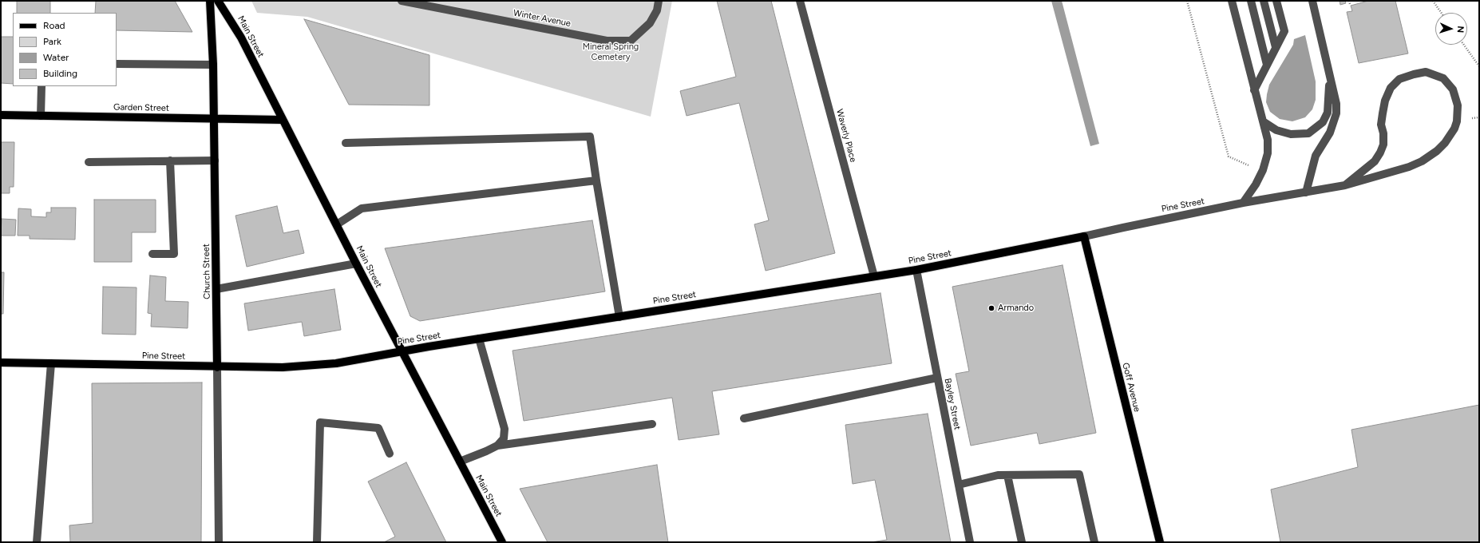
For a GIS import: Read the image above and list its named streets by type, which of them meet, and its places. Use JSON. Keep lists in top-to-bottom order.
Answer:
{
  "streets": {
    "main road": [
      "Main Street",
      "Garden Street",
      "Pine Street",
      "Church Street",
      "Goff Avenue"
    ],
    "street": ["Winter Avenue", "Waverly Place", "Bayley Street"]
  },
  "crossings": [
    ["Main Street", "Garden Street"],
    ["Main Street", "Pine Street"],
    ["Garden Street", "Church Street"],
    ["Waverly Place", "Pine Street"],
    ["Pine Street", "Church Street"],
    ["Pine Street", "Goff Avenue"],
    ["Pine Street", "Bayley Street"]
  ],
  "parks": ["Mineral Spring Cemetery"],
  "places": ["Armando"],
  "legend": [
    "Road",
    "Park",
    "Water",
    "Building"
  ],
  "north": "right"
}
